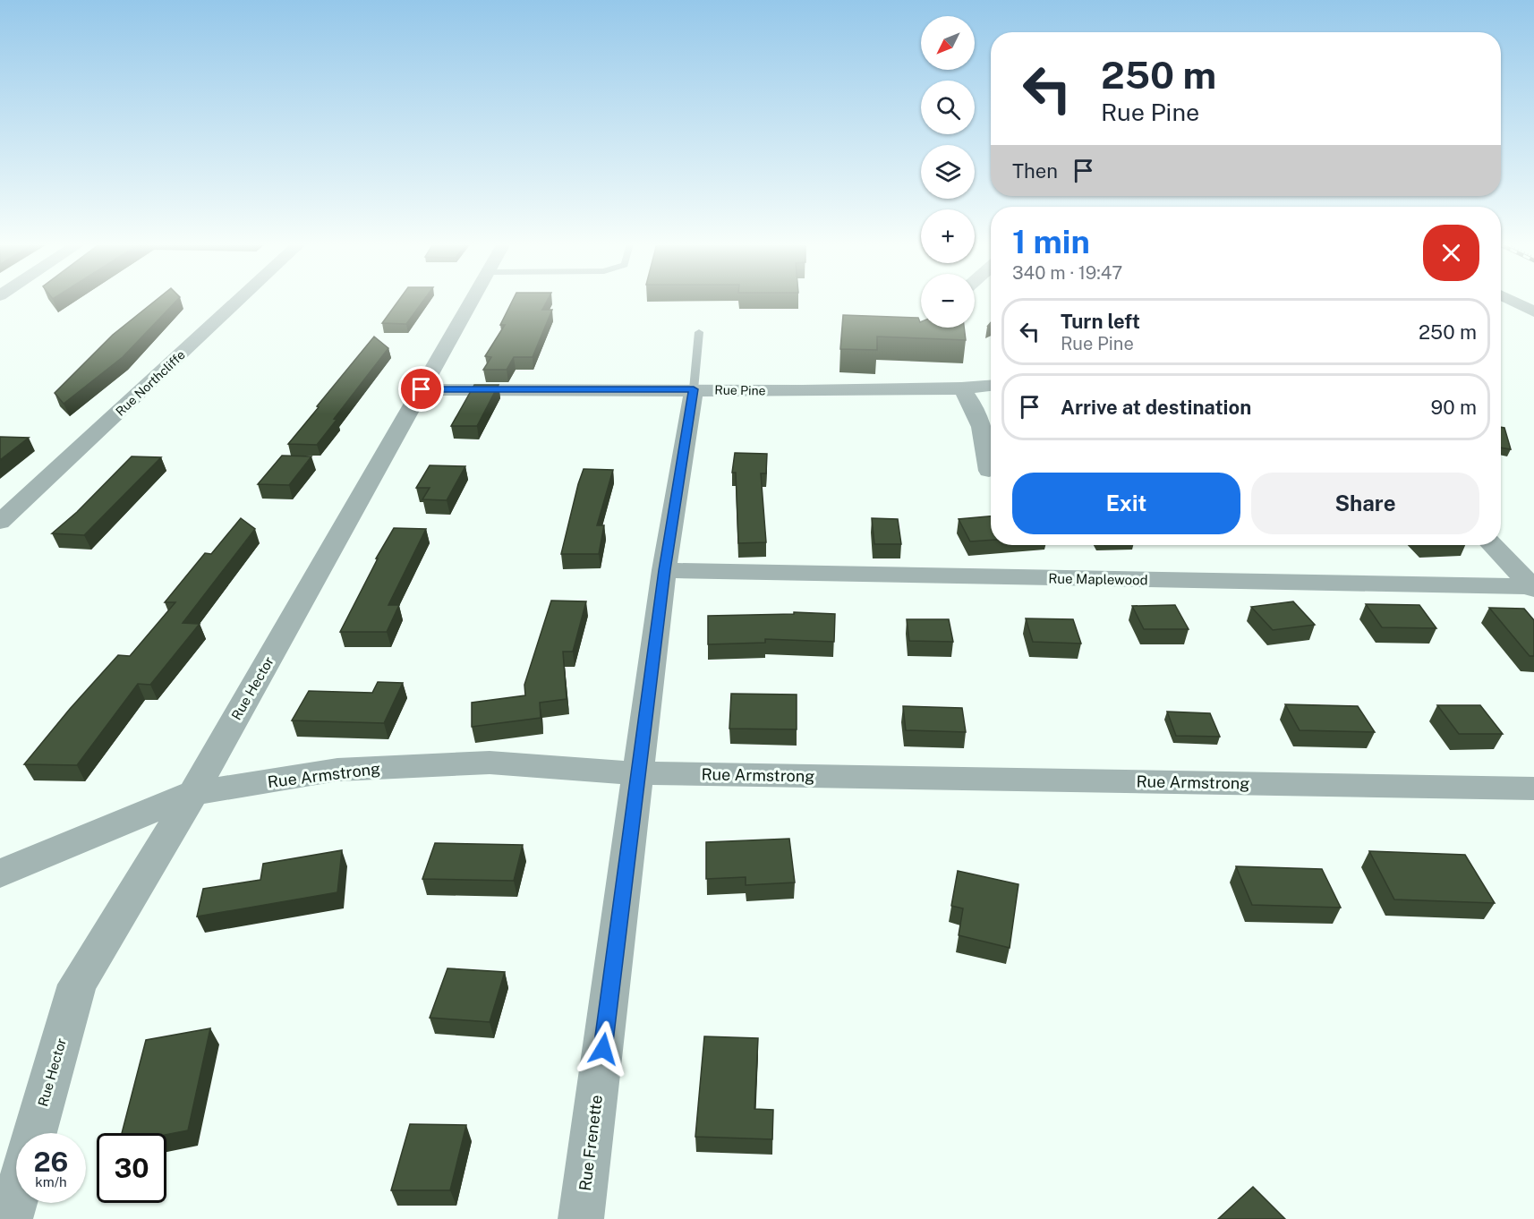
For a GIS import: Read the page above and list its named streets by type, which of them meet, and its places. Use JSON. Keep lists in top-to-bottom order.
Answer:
{
  "streets": {
    "street": [
      "Rue Northcliffe",
      "Rue Pine",
      "Rue Maplewood",
      "Rue Hector",
      "Rue Armstrong",
      "Rue Frenette"
    ]
  },
  "crossings": [
    ["Rue Pine", "Rue Hector"],
    ["Rue Pine", "Rue Frenette"],
    ["Rue Maplewood", "Rue Frenette"],
    ["Rue Hector", "Rue Armstrong"],
    ["Rue Armstrong", "Rue Frenette"]
  ],
  "north": "bottom left",
  "page": {
    "map_buttons": ["+", "−"],
    "turn": ["250 m", "Rue Pine"],
    "then": "Then",
    "heading": ["1 min", "340 m · 19:47"],
    "list": [
      {
        "name": "Turn left",
        "note": "Rue Pine",
        "value": "250 m"
      },
      {
        "name": "Arrive at destination",
        "value": "90 m"
      }
    ],
    "buttons": ["Exit", "Share"],
    "speed": "26 km/h",
    "limit": "30"
  }
}
